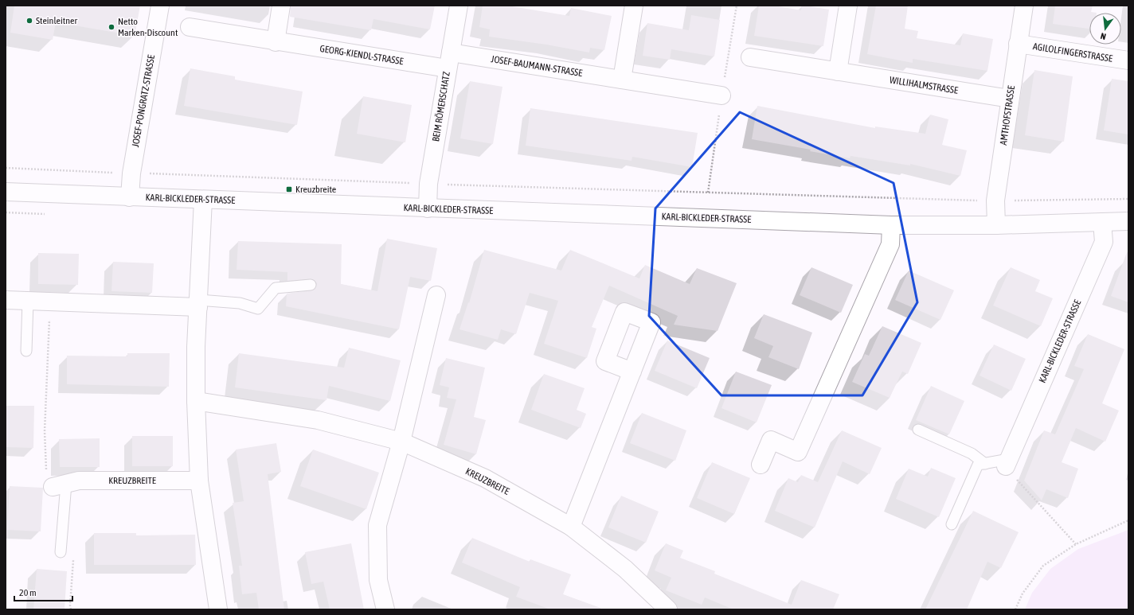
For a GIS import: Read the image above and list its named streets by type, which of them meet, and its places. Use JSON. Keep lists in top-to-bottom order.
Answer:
{
  "streets": {
    "street": [
      "AGILOLFINGERSTRASSE",
      "GEORG-KIENDL-STRASSE",
      "JOSEF-BAUMANN-STRASSE",
      "WILLIHALMSTRASSE",
      "JOSEF-PONGRATZ-STRASSE",
      "BEIM RÖMERSCHATZ",
      "AMTHOFSTRASSE",
      "KARL-BICKLEDER-STRASSE",
      "KREUZBREITE"
    ]
  },
  "crossings": [
    ["AGILOLFINGERSTRASSE", "AMTHOFSTRASSE"],
    ["GEORG-KIENDL-STRASSE", "JOSEF-BAUMANN-STRASSE"],
    ["GEORG-KIENDL-STRASSE", "BEIM RÖMERSCHATZ"],
    ["JOSEF-BAUMANN-STRASSE", "BEIM RÖMERSCHATZ"],
    ["WILLIHALMSTRASSE", "AMTHOFSTRASSE"],
    ["JOSEF-PONGRATZ-STRASSE", "KARL-BICKLEDER-STRASSE"],
    ["BEIM RÖMERSCHATZ", "KARL-BICKLEDER-STRASSE"],
    ["AMTHOFSTRASSE", "KARL-BICKLEDER-STRASSE"]
  ],
  "places": {
    "other": ["Steinleitner", "Netto Marken-Discount"],
    "transit": ["Kreuzbreite"]
  },
  "scale_bar": "20 m",
  "north": "bottom"
}
